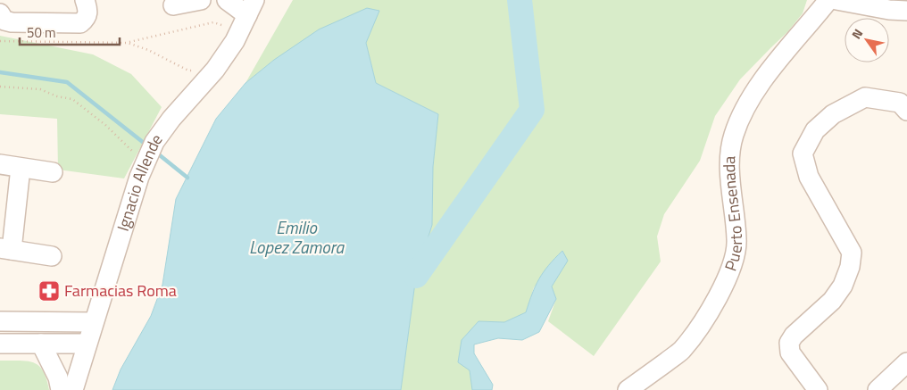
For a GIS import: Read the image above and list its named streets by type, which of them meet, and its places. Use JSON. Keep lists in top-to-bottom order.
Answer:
{
  "streets": {
    "street": ["Ignacio Allende", "Puerto Ensenada"]
  },
  "water": ["Emilio Lopez Zamora"],
  "places": {
    "pharmacy": ["Farmacias Roma"]
  },
  "scale_bar": "50 m",
  "north": "top left"
}
